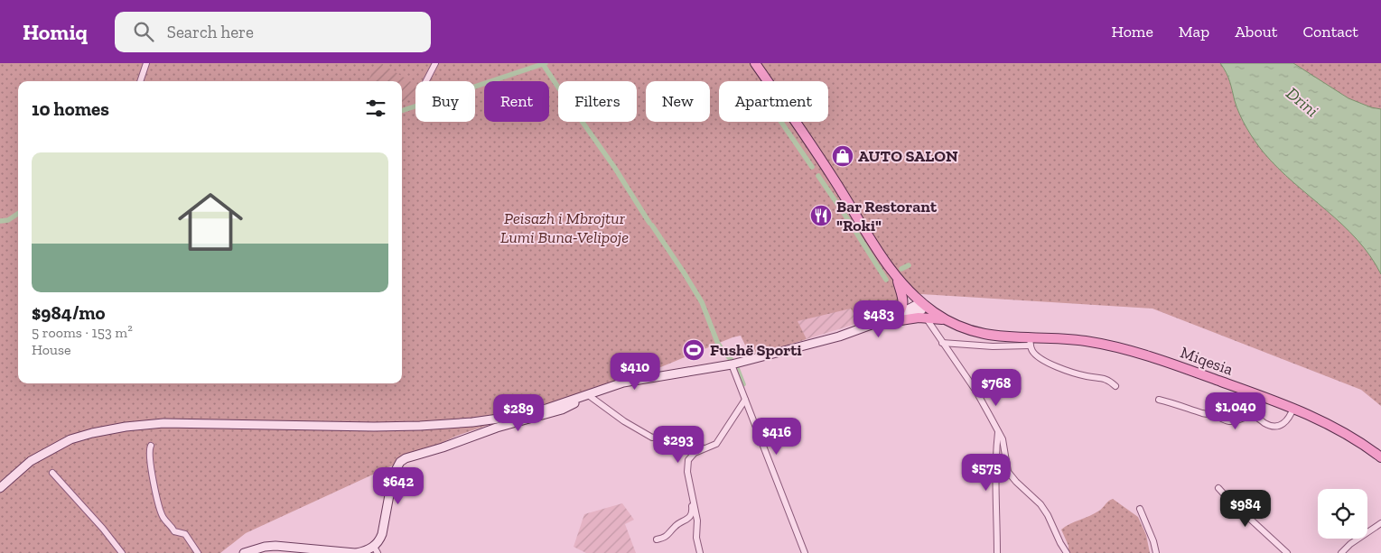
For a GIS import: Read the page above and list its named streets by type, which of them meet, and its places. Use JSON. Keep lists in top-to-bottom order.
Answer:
{
  "streets": {
    "main road": ["Miqesia"]
  },
  "water": ["Drini"],
  "parks": ["Peisazh i Mbrojtur Lumi Buna-Velipoje"],
  "places": {
    "shop": ["AUTO SALON"],
    "restaurant": ["Bar Restorant \"Roki\""],
    "sports": ["Fushë Sporti"]
  },
  "page": {
    "header": "Homiq",
    "search": "Search here",
    "nav": [
      "Home",
      "Map",
      "About",
      "Contact"
    ],
    "chip": [
      "Buy",
      "Rent",
      "Filters",
      "New",
      "Apartment"
    ],
    "heading": "10 homes",
    "list": [
      {
        "name": "$984/mo",
        "note": "5 rooms · 153 m² · House"
      }
    ],
    "price": [
      "$483",
      "$410",
      "$768",
      "$1,040",
      "$289",
      "$416",
      "$293",
      "$575",
      "$642",
      "$984"
    ]
  }
}
